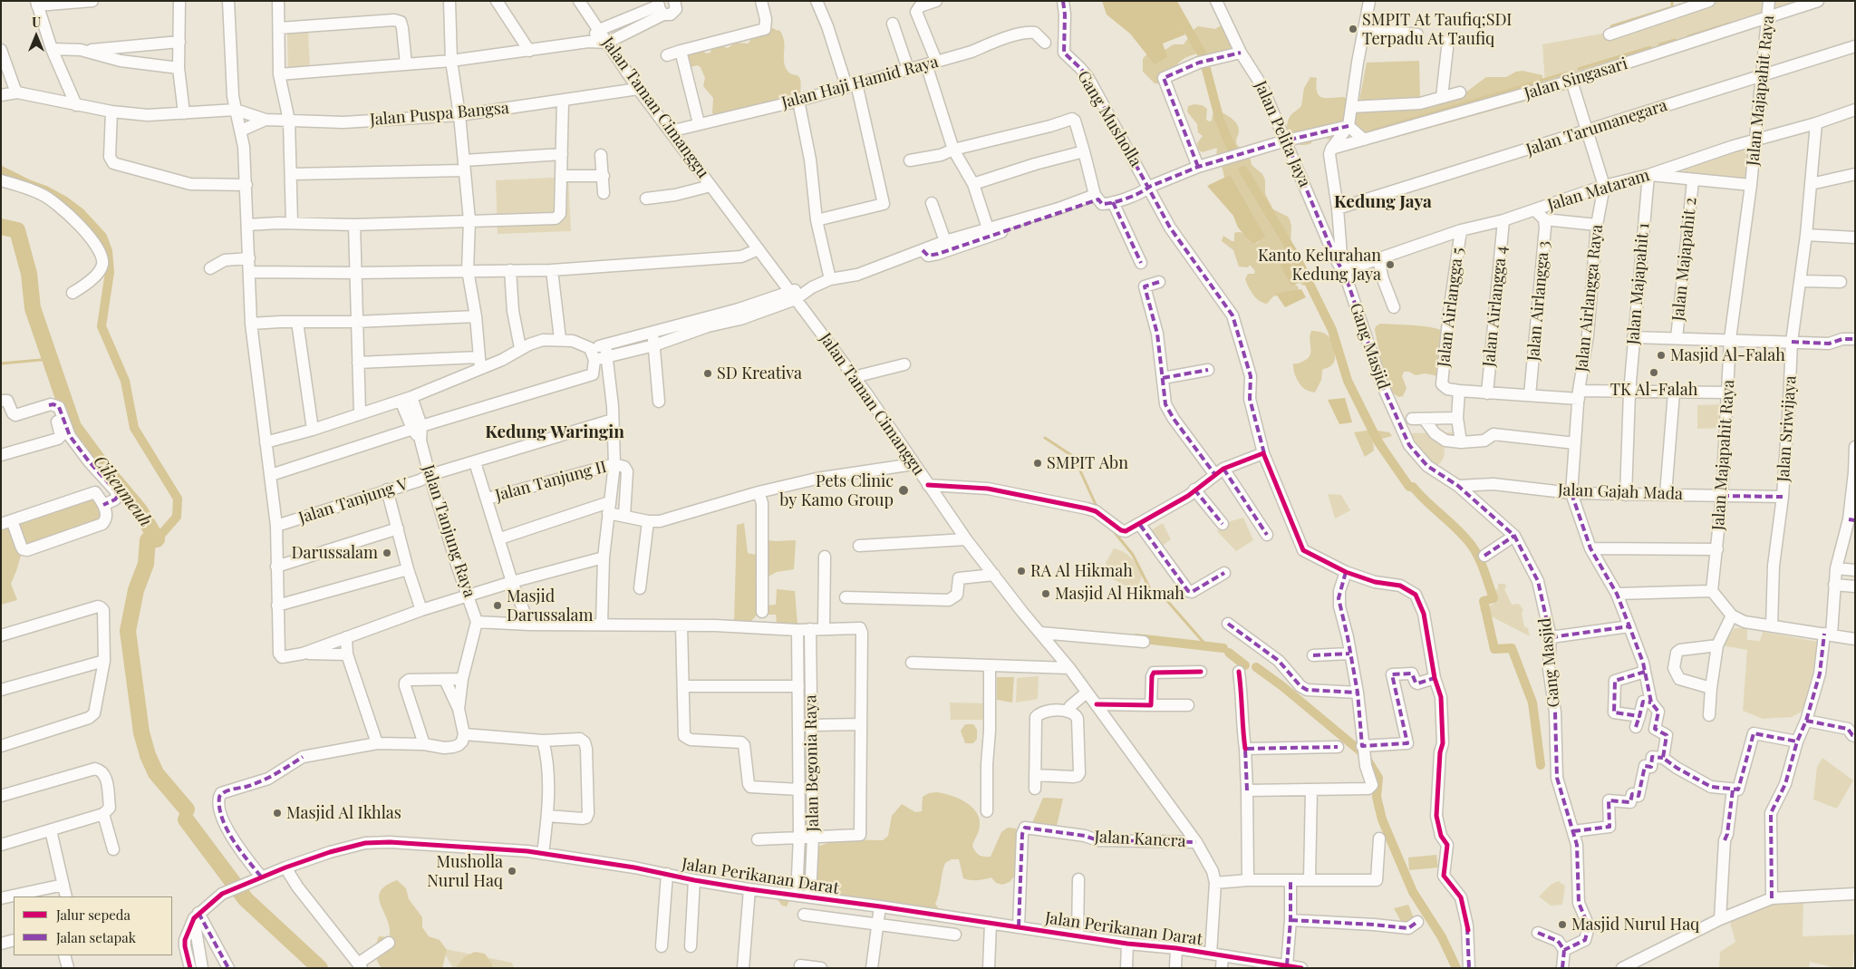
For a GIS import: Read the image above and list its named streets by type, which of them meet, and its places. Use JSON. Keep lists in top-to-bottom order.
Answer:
{
  "streets": {
    "street": [
      "Jalan Singasari",
      "Jalan Haji Hamid Raya",
      "Jalan Majapahit Raya",
      "Jalan Taman Cimanggu",
      "Jalan Puspa Bangsa",
      "Gang Musholla",
      "Jalan Tarumanegara",
      "Jalan Pelita Jaya",
      "Jalan Mataram",
      "Jalan Majapahit 2",
      "Jalan Majapahit 1",
      "Jalan Airlangga Raya",
      "Jalan Airlangga 3",
      "Jalan Airlangga 4",
      "Jalan Airlangga 5",
      "Gang Masjid",
      "Jalan Sriwijaya",
      "Jalan Tanjung II",
      "Jalan Gajah Mada",
      "Jalan Tanjung V",
      "Jalan Tanjung Raya",
      "Jalan Begonia Raya",
      "Jalan Kancra",
      "Jalan Perikanan Darat"
    ]
  },
  "crossings": [
    ["Jalan Singasari", "Jalan Majapahit Raya"],
    ["Jalan Singasari", "Jalan Airlangga Raya"],
    ["Jalan Haji Hamid Raya", "Jalan Taman Cimanggu"],
    ["Jalan Majapahit Raya", "Jalan Tarumanegara"],
    ["Jalan Majapahit Raya", "Jalan Mataram"],
    ["Jalan Majapahit Raya", "Jalan Gajah Mada"],
    ["Jalan Taman Cimanggu", "Jalan Puspa Bangsa"],
    ["Jalan Taman Cimanggu", "Jalan Kancra"],
    ["Jalan Taman Cimanggu", "Jalan Perikanan Darat"],
    ["Jalan Tarumanegara", "Jalan Airlangga Raya"],
    ["Jalan Pelita Jaya", "Jalan Mataram"],
    ["Jalan Pelita Jaya", "Gang Masjid"],
    ["Jalan Mataram", "Jalan Majapahit 1"],
    ["Jalan Mataram", "Jalan Airlangga Raya"],
    ["Jalan Mataram", "Jalan Airlangga 3"],
    ["Jalan Mataram", "Jalan Airlangga 4"],
    ["Jalan Mataram", "Jalan Airlangga 5"],
    ["Jalan Mataram", "Gang Masjid"],
    ["Jalan Mataram", "Jalan Sriwijaya"],
    ["Jalan Majapahit 1", "Jalan Gajah Mada"],
    ["Jalan Airlangga Raya", "Jalan Gajah Mada"],
    ["Gang Masjid", "Jalan Gajah Mada"],
    ["Jalan Sriwijaya", "Jalan Gajah Mada"],
    ["Jalan Tanjung V", "Jalan Tanjung Raya"],
    ["Jalan Begonia Raya", "Jalan Perikanan Darat"],
    ["Jalan Kancra", "Jalan Perikanan Darat"]
  ],
  "districts": ["Kedung Jaya", "Kedung Waringin"],
  "water": ["Cikeumeuh"],
  "places": [
    "SMPIT At Taufiq;SDI Terpadu At Taufiq",
    "Kanto Kelurahan Kedung Jaya",
    "Masjid Al-Falah",
    "TK Al-Falah",
    "SD Kreativa",
    "SMPIT Abn",
    "Pets Clinic by Kamo Group",
    "Darussalam",
    "RA Al Hikmah",
    "Masjid Al Hikmah",
    "Masjid Darussalam",
    "Masjid Al Ikhlas",
    "Musholla Nurul Haq",
    "Masjid Nurul Haq"
  ],
  "legend": ["Jalur sepeda", "Jalan setapak"],
  "north": "top"
}
